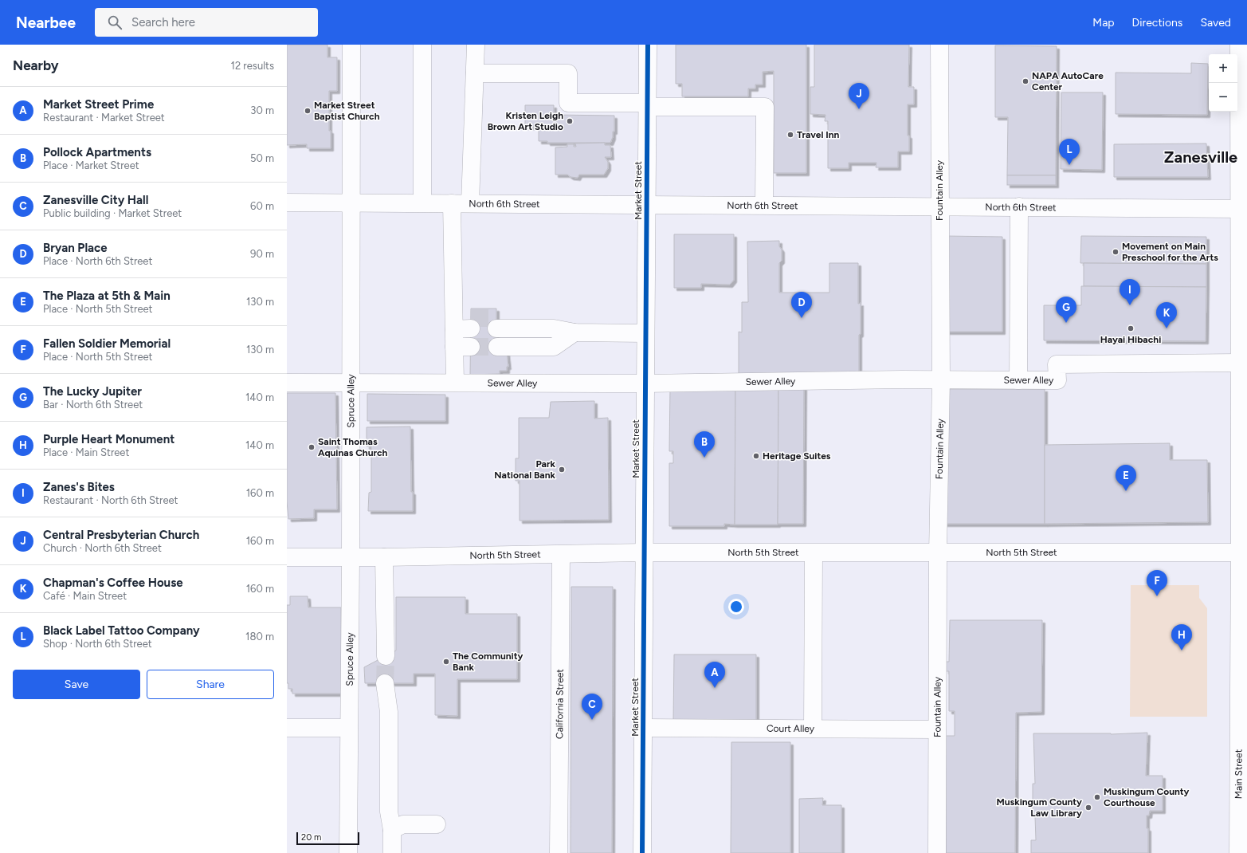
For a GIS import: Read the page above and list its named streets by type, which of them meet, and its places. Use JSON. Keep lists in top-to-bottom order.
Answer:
{
  "streets": {
    "main road": [
      "Market Street",
      "Fountain Alley",
      "North 6th Street",
      "Sewer Alley",
      "Spruce Alley",
      "North 5th Street",
      "California Street",
      "Court Alley",
      "Main Street"
    ]
  },
  "crossings": [
    ["Market Street", "North 6th Street"],
    ["Market Street", "Sewer Alley"],
    ["Market Street", "North 5th Street"],
    ["Market Street", "Court Alley"],
    ["Fountain Alley", "North 6th Street"],
    ["Fountain Alley", "Sewer Alley"],
    ["Fountain Alley", "North 5th Street"],
    ["Fountain Alley", "Court Alley"],
    ["North 6th Street", "Spruce Alley"],
    ["North 6th Street", "Main Street"],
    ["Sewer Alley", "Spruce Alley"],
    ["Sewer Alley", "Main Street"],
    ["Spruce Alley", "North 5th Street"],
    ["North 5th Street", "California Street"],
    ["North 5th Street", "Main Street"]
  ],
  "districts": ["Zanesville"],
  "places": [
    "NAPA AutoCare Center",
    "Market Street Baptist Church",
    "Kristen Leigh Brown Art Studio",
    "Travel Inn",
    "Movement on Main Preschool for the Arts",
    "Hayai Hibachi",
    "Saint Thomas Aquinas Church",
    "Heritage Suites",
    "Park National Bank",
    "The Community Bank",
    "Muskingum County Courthouse",
    "Muskingum County Law Library"
  ],
  "scale_bar": "20 m",
  "page": {
    "header": "Nearbee",
    "search": "Search here",
    "nav": ["Map", "Directions", "Saved"],
    "heading": ["Nearby", "12 results"],
    "map_buttons": ["+", "−"],
    "pins": [
      "J",
      "L",
      "I",
      "D",
      "G",
      "K",
      "B",
      "E",
      "F",
      "H",
      "A",
      "C"
    ],
    "list": [
      {
        "mark": "A",
        "name": "Market Street Prime",
        "note": "Restaurant · Market Street",
        "value": "30 m"
      },
      {
        "mark": "B",
        "name": "Pollock Apartments",
        "note": "Place · Market Street",
        "value": "50 m"
      },
      {
        "mark": "C",
        "name": "Zanesville City Hall",
        "note": "Public building · Market Street",
        "value": "60 m"
      },
      {
        "mark": "D",
        "name": "Bryan Place",
        "note": "Place · North 6th Street",
        "value": "90 m"
      },
      {
        "mark": "E",
        "name": "The Plaza at 5th & Main",
        "note": "Place · North 5th Street",
        "value": "130 m"
      },
      {
        "mark": "F",
        "name": "Fallen Soldier Memorial",
        "note": "Place · North 5th Street",
        "value": "130 m"
      },
      {
        "mark": "G",
        "name": "The Lucky Jupiter",
        "note": "Bar · North 6th Street",
        "value": "140 m"
      },
      {
        "mark": "H",
        "name": "Purple Heart Monument",
        "note": "Place · Main Street",
        "value": "140 m"
      },
      {
        "mark": "I",
        "name": "Zanes's Bites",
        "note": "Restaurant · North 6th Street",
        "value": "160 m"
      },
      {
        "mark": "J",
        "name": "Central Presbyterian Church",
        "note": "Church · North 6th Street",
        "value": "160 m"
      },
      {
        "mark": "K",
        "name": "Chapman's Coffee House",
        "note": "Café · Main Street",
        "value": "160 m"
      },
      {
        "mark": "L",
        "name": "Black Label Tattoo Company",
        "note": "Shop · North 6th Street",
        "value": "180 m"
      }
    ],
    "buttons": ["Save", "Share"],
    "scale": "20 m"
  }
}
